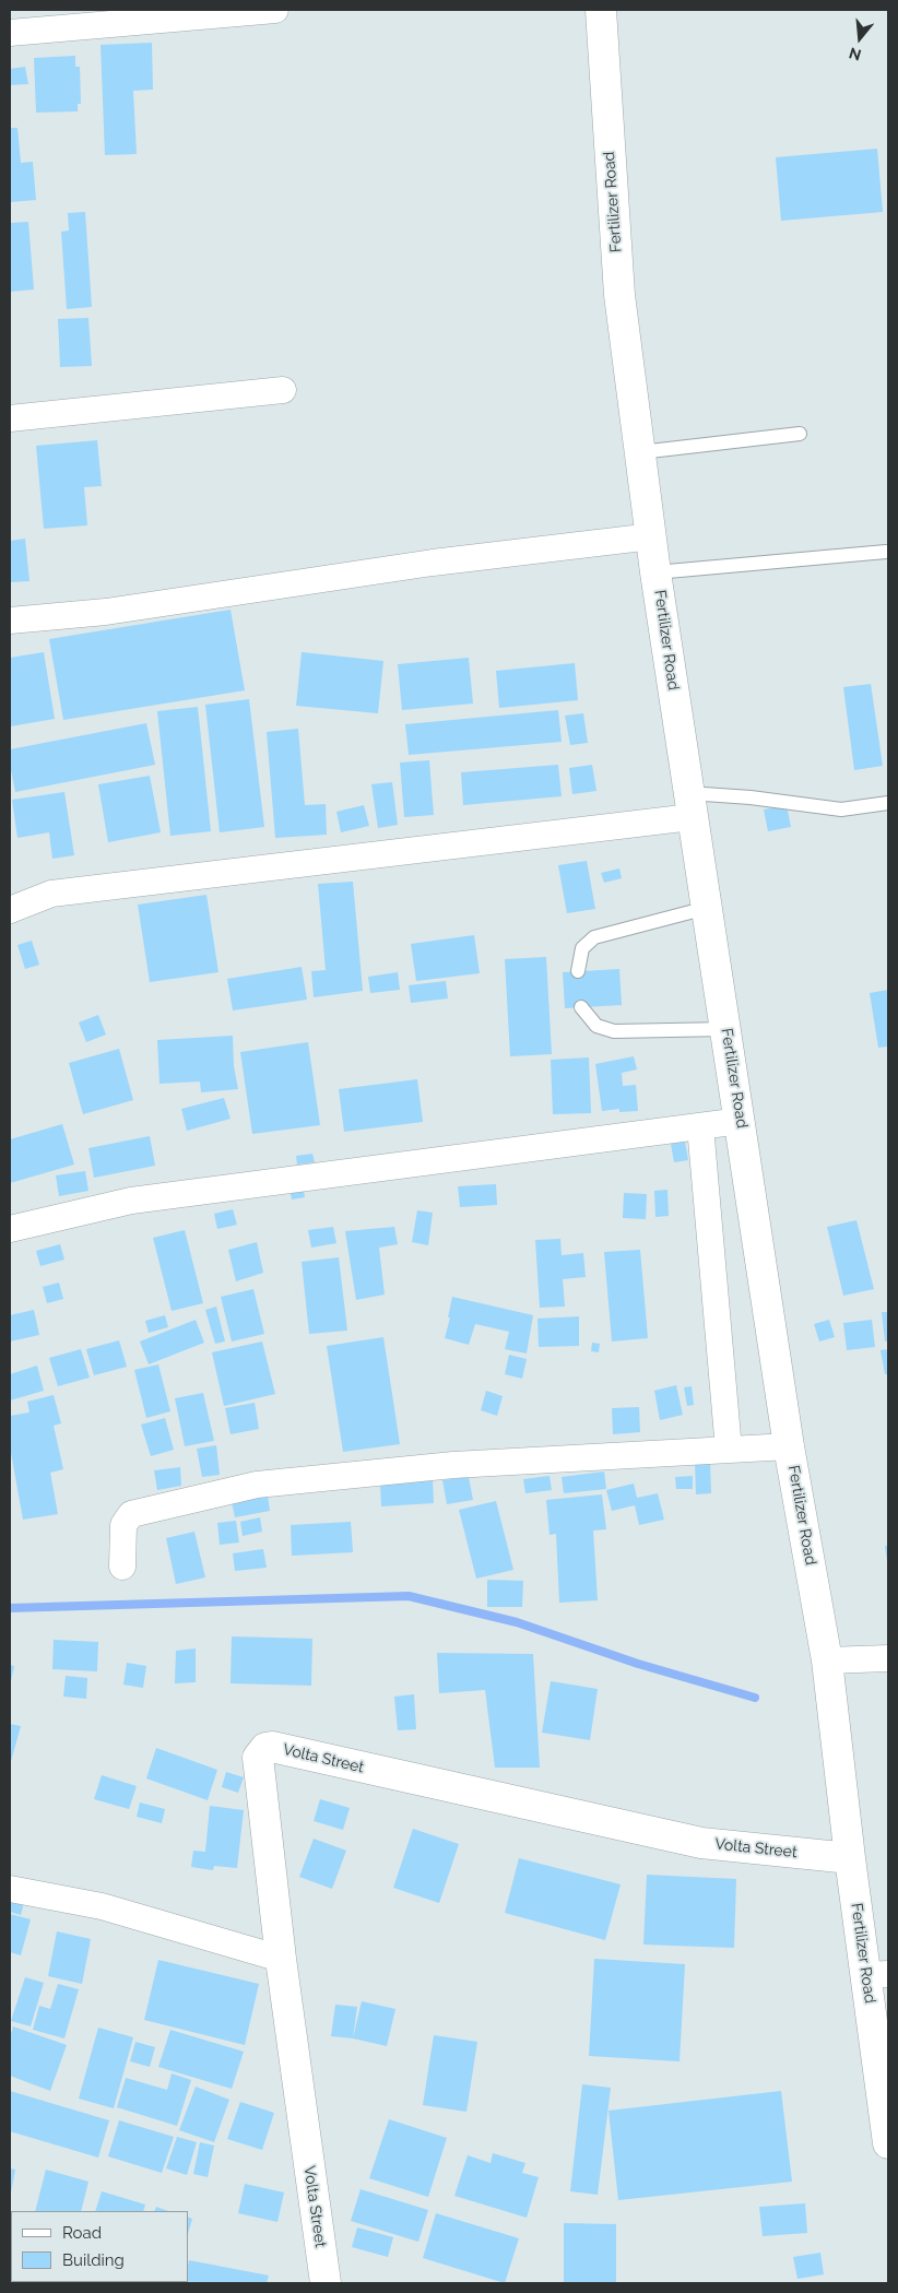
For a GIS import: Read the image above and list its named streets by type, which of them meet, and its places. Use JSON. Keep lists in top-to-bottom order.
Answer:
{
  "streets": {
    "street": ["Fertilizer Road", "Volta Street"]
  },
  "crossings": [
    ["Fertilizer Road", "Volta Street"]
  ],
  "legend": ["Road", "Building"],
  "north": "bottom"
}
